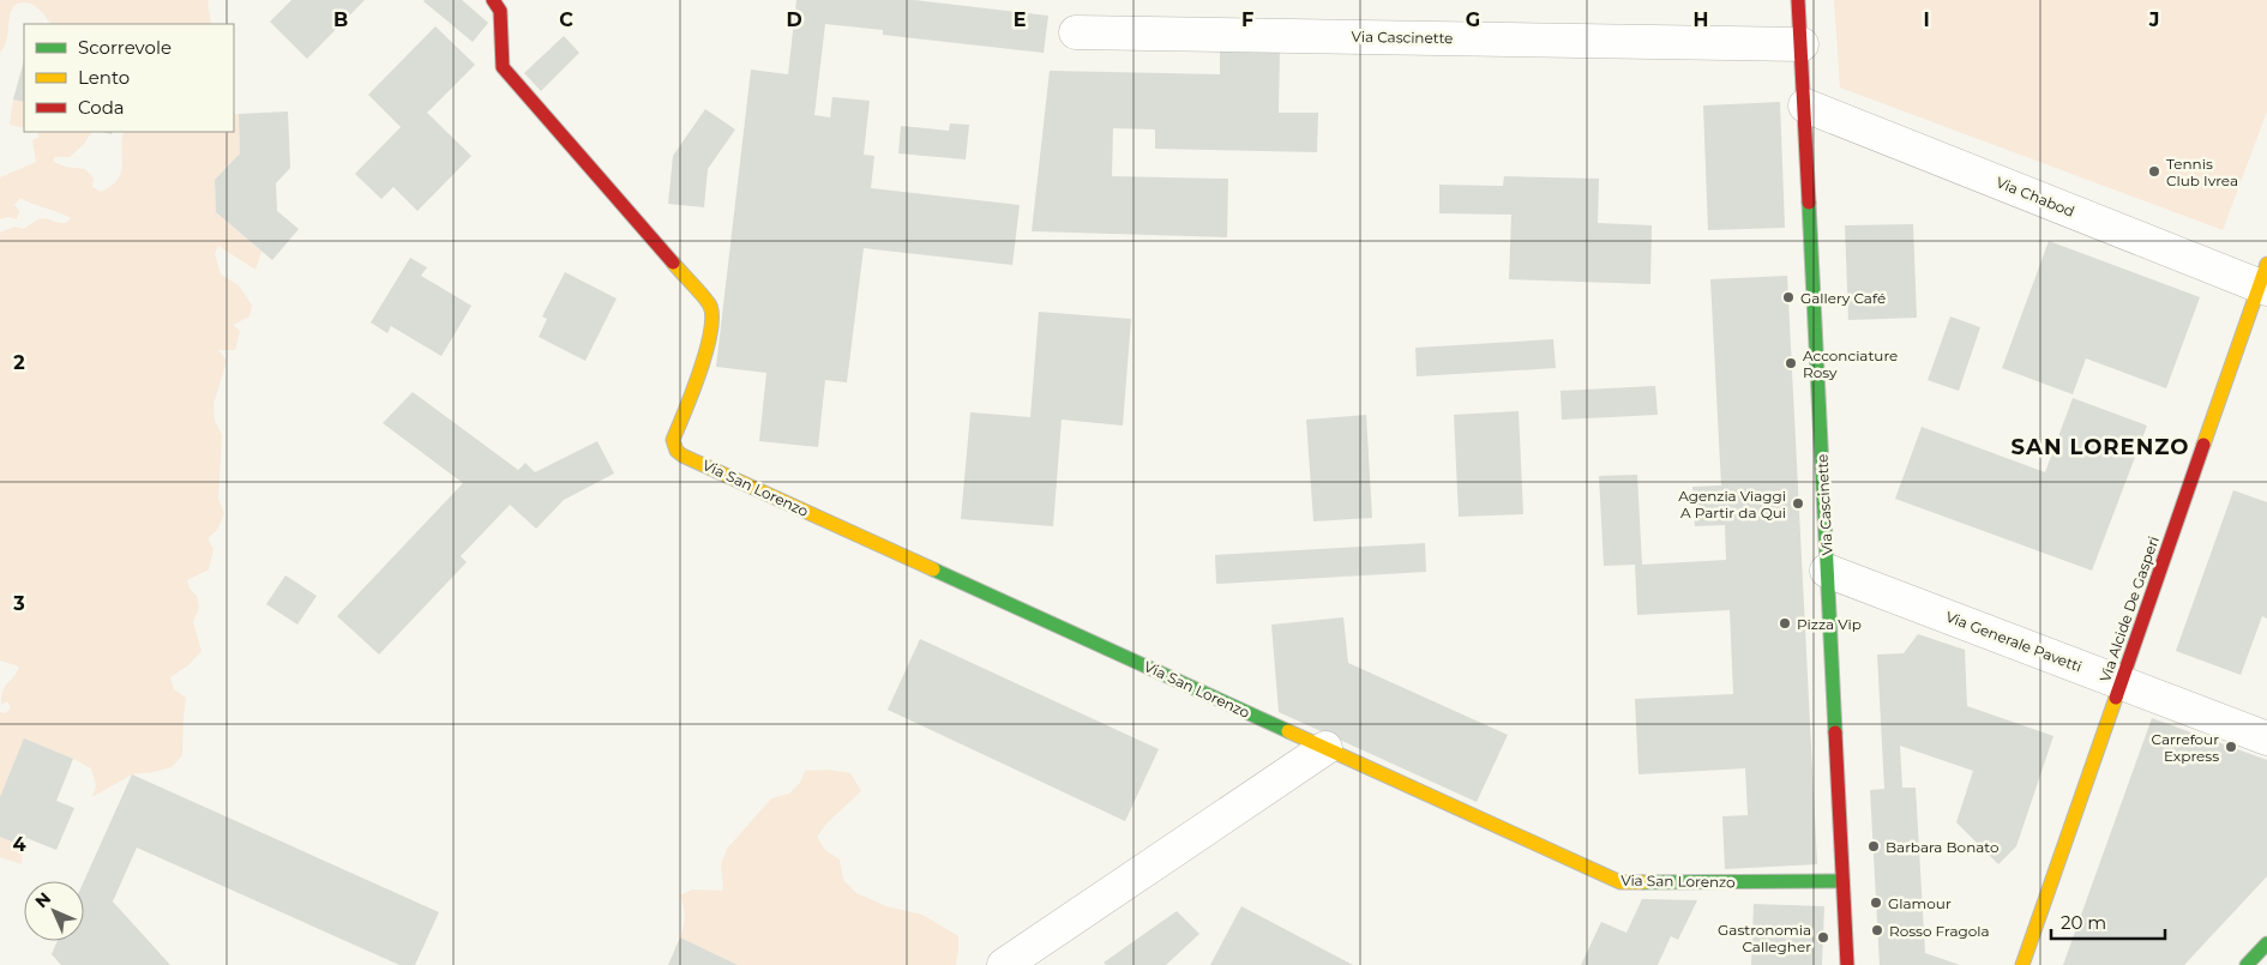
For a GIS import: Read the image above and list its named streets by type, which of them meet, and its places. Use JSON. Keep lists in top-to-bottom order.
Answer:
{
  "streets": {
    "street": [
      "Via Cascinette",
      "Via Chabod",
      "Via San Lorenzo",
      "Via Alcide De Gasperi",
      "Via Generale Pavetti"
    ]
  },
  "crossings": [
    ["Via Cascinette", "Via Chabod"],
    ["Via Cascinette", "Via San Lorenzo"],
    ["Via Cascinette", "Via Generale Pavetti"],
    ["Via Chabod", "Via Alcide De Gasperi"],
    ["Via Alcide De Gasperi", "Via Generale Pavetti"]
  ],
  "districts": ["SAN LORENZO"],
  "places": [
    "Tennis Club Ivrea",
    "Gallery Café",
    "Acconciature Rosy",
    "Agenzia Viaggi A Partir da Qui",
    "Pizza Vip",
    "Carrefour Express",
    "Barbara Bonato",
    "Glamour",
    "Rosso Fragola",
    "Gastronomia Callegher"
  ],
  "legend": ["Scorrevole", "Lento", "Coda"],
  "scale_bar": "20 m",
  "north": "top left",
  "grid": {
    "columns": [
      "B",
      "C",
      "D",
      "E",
      "F",
      "G",
      "H",
      "I",
      "J"
    ],
    "rows": ["2", "3", "4"]
  }
}
